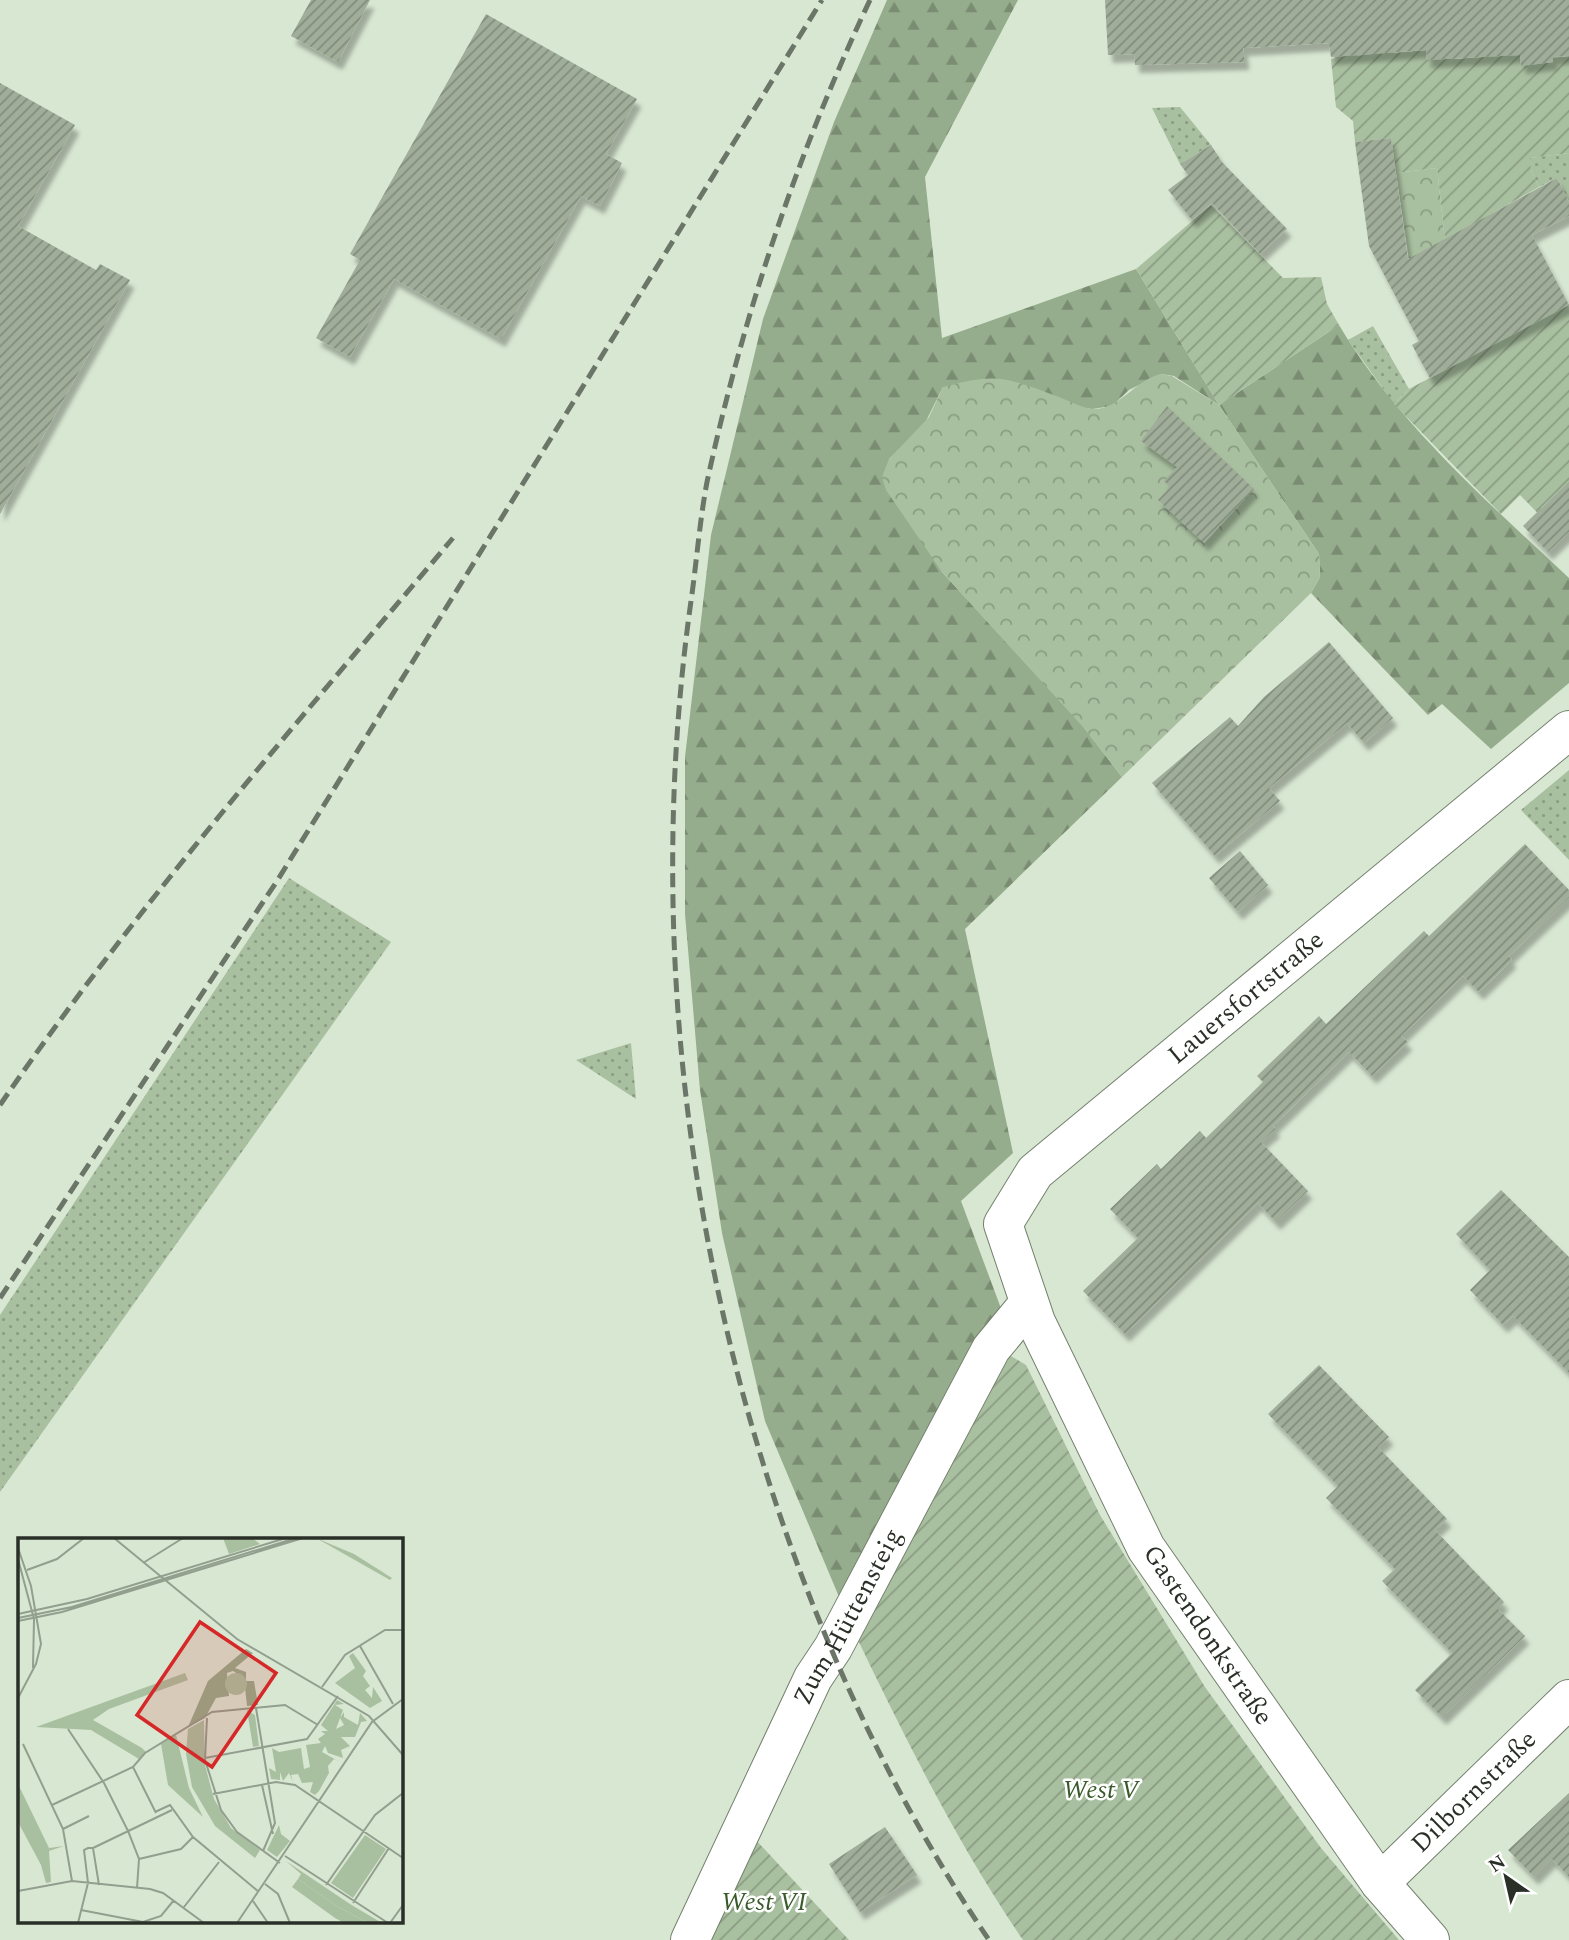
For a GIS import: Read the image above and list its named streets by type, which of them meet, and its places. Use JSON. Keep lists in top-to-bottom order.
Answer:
{
  "streets": {
    "street": [
      "Lauersfortstraße",
      "Zum Hüttensteig",
      "Gastendonkstraße",
      "Dilbornstraße"
    ]
  },
  "crossings": [
    ["Lauersfortstraße", "Zum Hüttensteig"],
    ["Lauersfortstraße", "Gastendonkstraße"],
    ["Zum Hüttensteig", "Gastendonkstraße"],
    ["Gastendonkstraße", "Dilbornstraße"]
  ],
  "parks": ["West V", "West VI"],
  "north": "top left"
}
